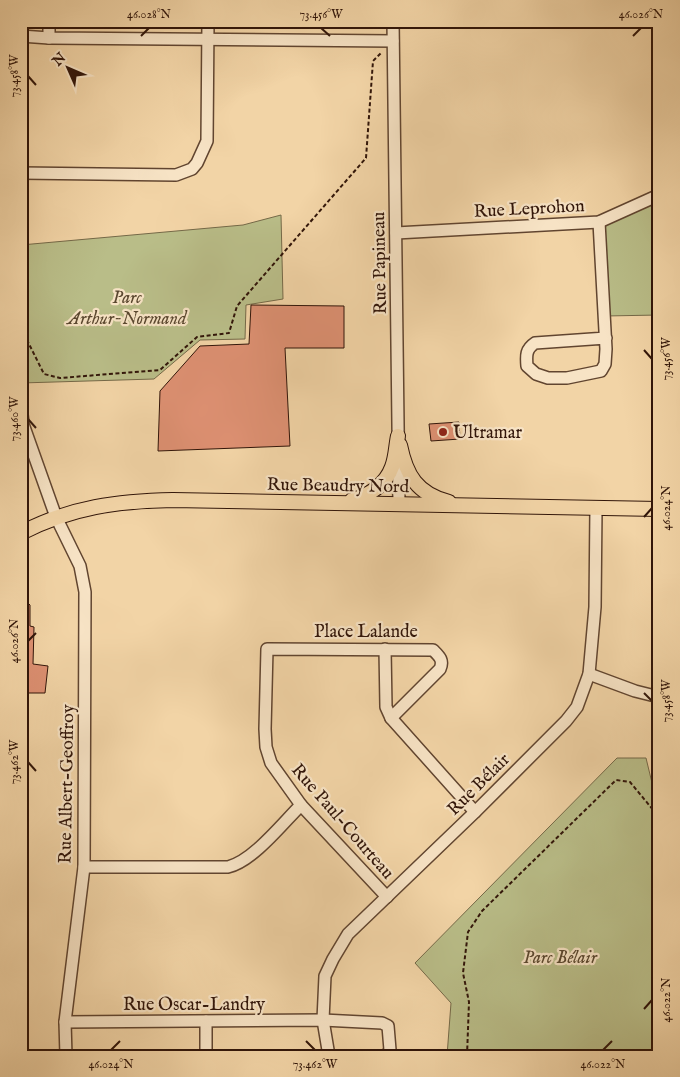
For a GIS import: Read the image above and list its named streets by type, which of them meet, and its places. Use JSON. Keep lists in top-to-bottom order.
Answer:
{
  "streets": {
    "main road": ["Rue Beaudry Nord"],
    "street": [
      "Rue Leprohon",
      "Rue Papineau",
      "Place Lalande",
      "Rue Albert-Geoffroy",
      "Rue Bélair",
      "Rue Paul-Courteau",
      "Rue Oscar-Landry"
    ]
  },
  "crossings": [
    ["Rue Leprohon", "Rue Papineau"],
    ["Rue Papineau", "Rue Beaudry Nord"],
    ["Rue Beaudry Nord", "Rue Albert-Geoffroy"],
    ["Rue Beaudry Nord", "Rue Bélair"],
    ["Place Lalande", "Rue Paul-Courteau"],
    ["Rue Albert-Geoffroy", "Rue Oscar-Landry"],
    ["Rue Bélair", "Rue Paul-Courteau"],
    ["Rue Bélair", "Rue Oscar-Landry"]
  ],
  "parks": ["Parc Arthur-Normand", "Parc Bélair"],
  "places": ["Ultramar"],
  "north": "top left",
  "coordinates": [
    "46.028°N",
    "73.456°W",
    "46.026°N",
    "73.458°W",
    "73.460°W",
    "46.024°N",
    "73.462°W",
    "46.022°N"
  ]
}
